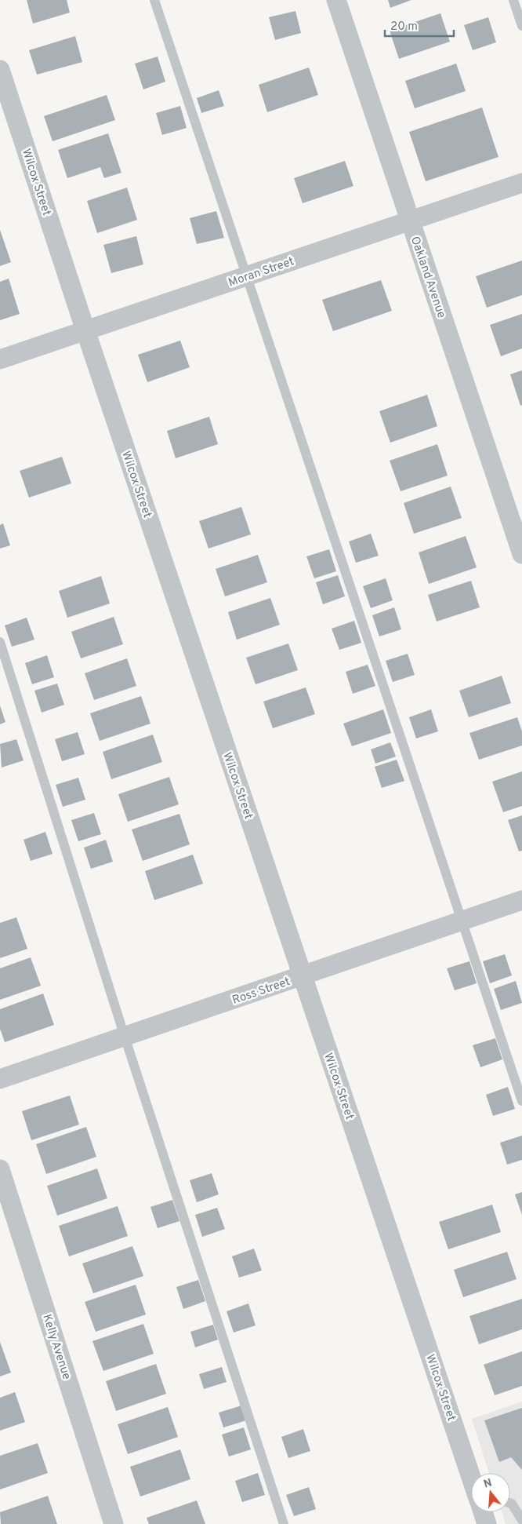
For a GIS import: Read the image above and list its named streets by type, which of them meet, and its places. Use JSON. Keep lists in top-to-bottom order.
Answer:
{
  "streets": {
    "street": [
      "Wilcox Street",
      "Moran Street",
      "Oakland Avenue",
      "Ross Street",
      "Kelly Avenue"
    ]
  },
  "crossings": [
    ["Wilcox Street", "Moran Street"],
    ["Wilcox Street", "Ross Street"],
    ["Moran Street", "Oakland Avenue"]
  ],
  "scale_bar": "20 m",
  "north": "top"
}
